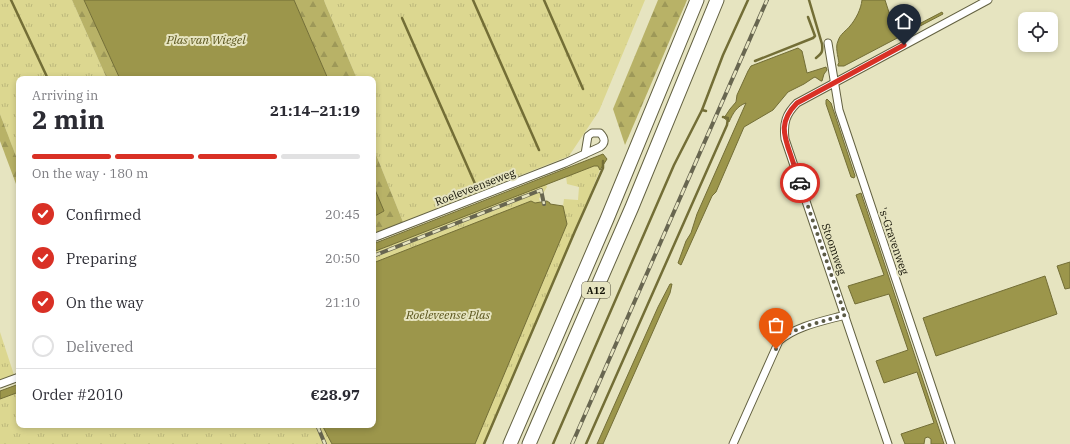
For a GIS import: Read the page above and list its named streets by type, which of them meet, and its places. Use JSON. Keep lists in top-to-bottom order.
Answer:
{
  "streets": {
    "highway": ["A12"],
    "street": ["Roeleveenseweg", "'s-Gravenweg", "Stoomweg"]
  },
  "crossings": [
    ["'s-Gravenweg", "Stoomweg"]
  ],
  "water": ["Plas van Wiegel", "Roeleveense Plas"],
  "page": {
    "heading": ["2 min", "Arriving in", "21:14–21:19"],
    "panel": ["Order #2010", "€28.97"],
    "bar": "On the way · 180 m",
    "list": [
      ["Confirmed", "20:45"],
      ["Preparing", "20:50"],
      ["On the way", "21:10"],
      "Delivered"
    ]
  }
}
